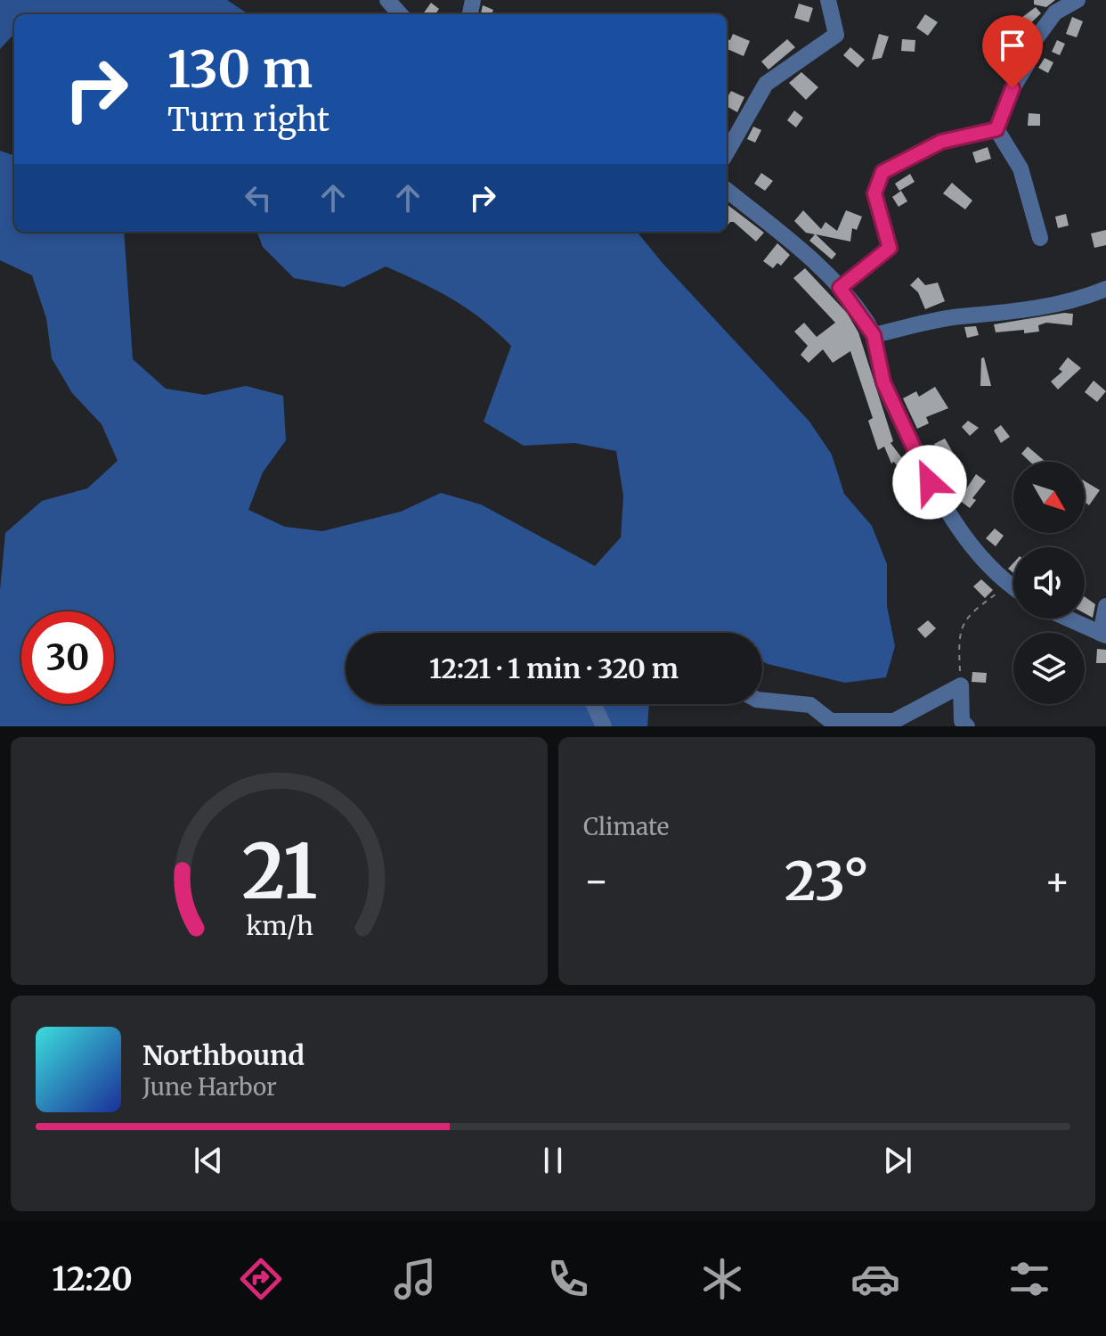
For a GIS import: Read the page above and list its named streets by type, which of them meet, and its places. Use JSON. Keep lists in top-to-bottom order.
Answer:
{
  "north": "bottom right",
  "page": {
    "turn": ["130 m", "Turn right"],
    "limit": "30",
    "trip": "12:21 · 1 min · 320 m",
    "tile": "Climate",
    "heat": ["−", "23°", "+"],
    "song": ["Northbound", "June Harbor"],
    "tabs": "12:20",
    "gauge": ["21", "km/h"]
  }
}
